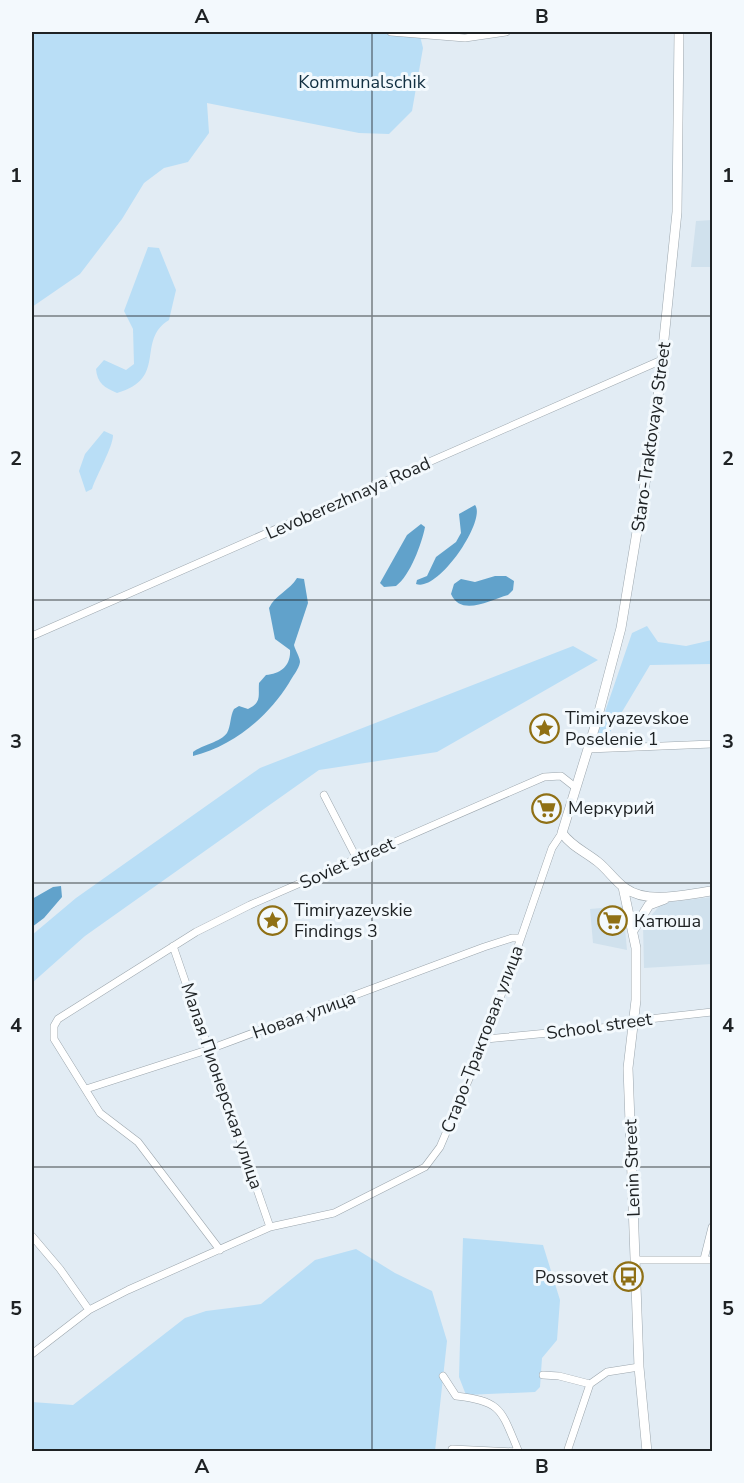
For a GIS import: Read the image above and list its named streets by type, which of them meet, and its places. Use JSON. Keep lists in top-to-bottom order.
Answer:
{
  "streets": {
    "street": [
      "Staro-Traktovaya Street",
      "Levoberezhnaya Road",
      "Soviet street",
      "Новая улица",
      "School street",
      "Старо-Трактовая улица",
      "Малая Пионерская улица",
      "Lenin Street"
    ]
  },
  "crossings": [
    ["Staro-Traktovaya Street", "Levoberezhnaya Road"],
    ["Staro-Traktovaya Street", "Soviet street"],
    ["Staro-Traktovaya Street", "Старо-Трактовая улица"],
    ["Soviet street", "Новая улица"],
    ["Soviet street", "Малая Пионерская улица"],
    ["Новая улица", "Старо-Трактовая улица"],
    ["Новая улица", "Малая Пионерская улица"],
    ["School street", "Старо-Трактовая улица"],
    ["School street", "Lenin Street"],
    ["Старо-Трактовая улица", "Малая Пионерская улица"]
  ],
  "parks": ["Kommunalschik"],
  "places": {
    "place": ["Timiryazevskoe Poselenie 1", "Timiryazevskie Findings 3"],
    "supermarket": ["Меркурий", "Катюша"],
    "bus stop": ["Possovet"]
  },
  "grid": {
    "columns": ["A", "B"],
    "rows": [
      "1",
      "2",
      "3",
      "4",
      "5"
    ]
  }
}
